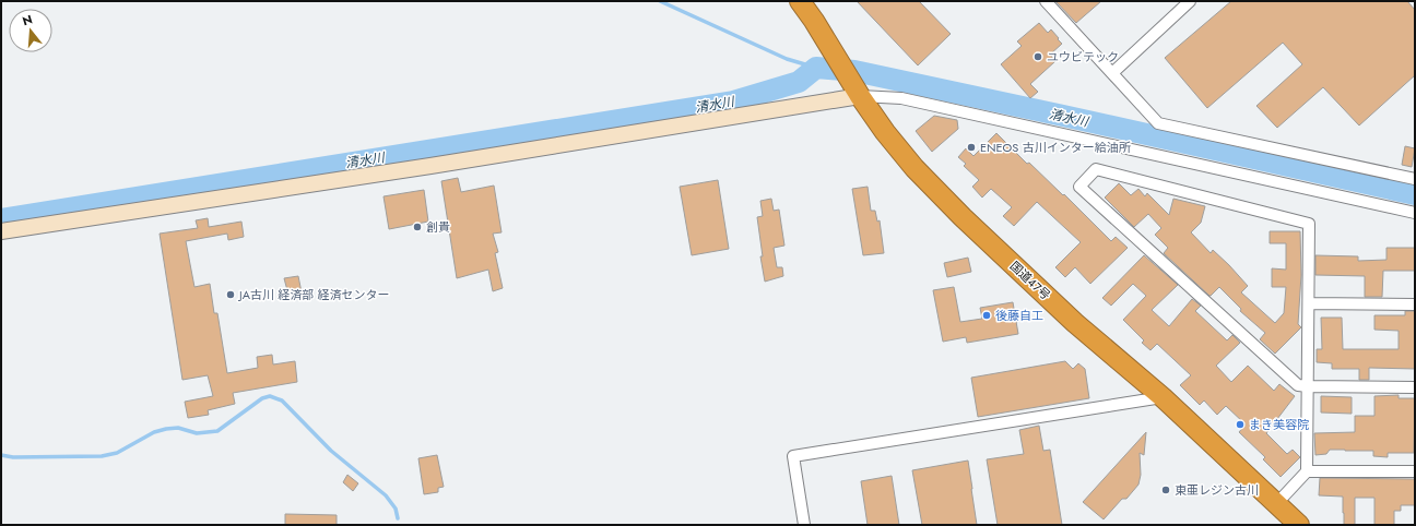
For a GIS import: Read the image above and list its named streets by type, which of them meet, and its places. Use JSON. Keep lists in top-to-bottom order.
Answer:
{
  "streets": {
    "highway": ["国道47号"]
  },
  "water": ["清水川"],
  "places": [
    "ユウビテック",
    "ENEOS 古川インター給油所",
    "創貴",
    "JA古川 経済部 経済センター",
    "後藤自工",
    "まき美容院",
    "東亜レジン古川"
  ],
  "north": "top"
}
